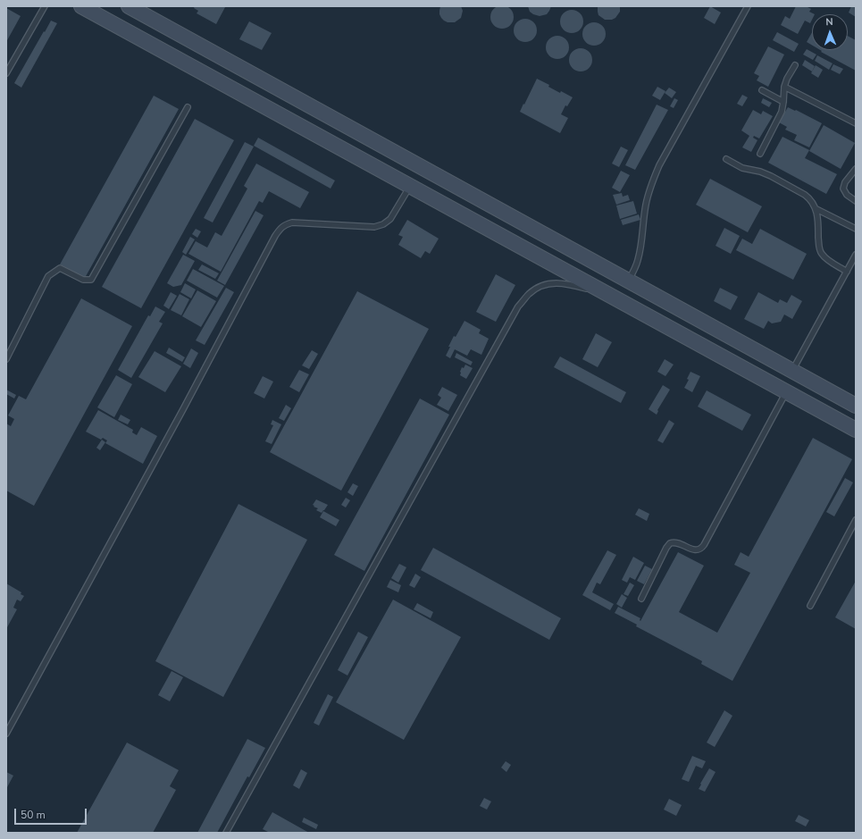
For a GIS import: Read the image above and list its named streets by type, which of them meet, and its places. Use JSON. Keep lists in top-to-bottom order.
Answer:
{
  "scale_bar": "50 m",
  "north": "top"
}
